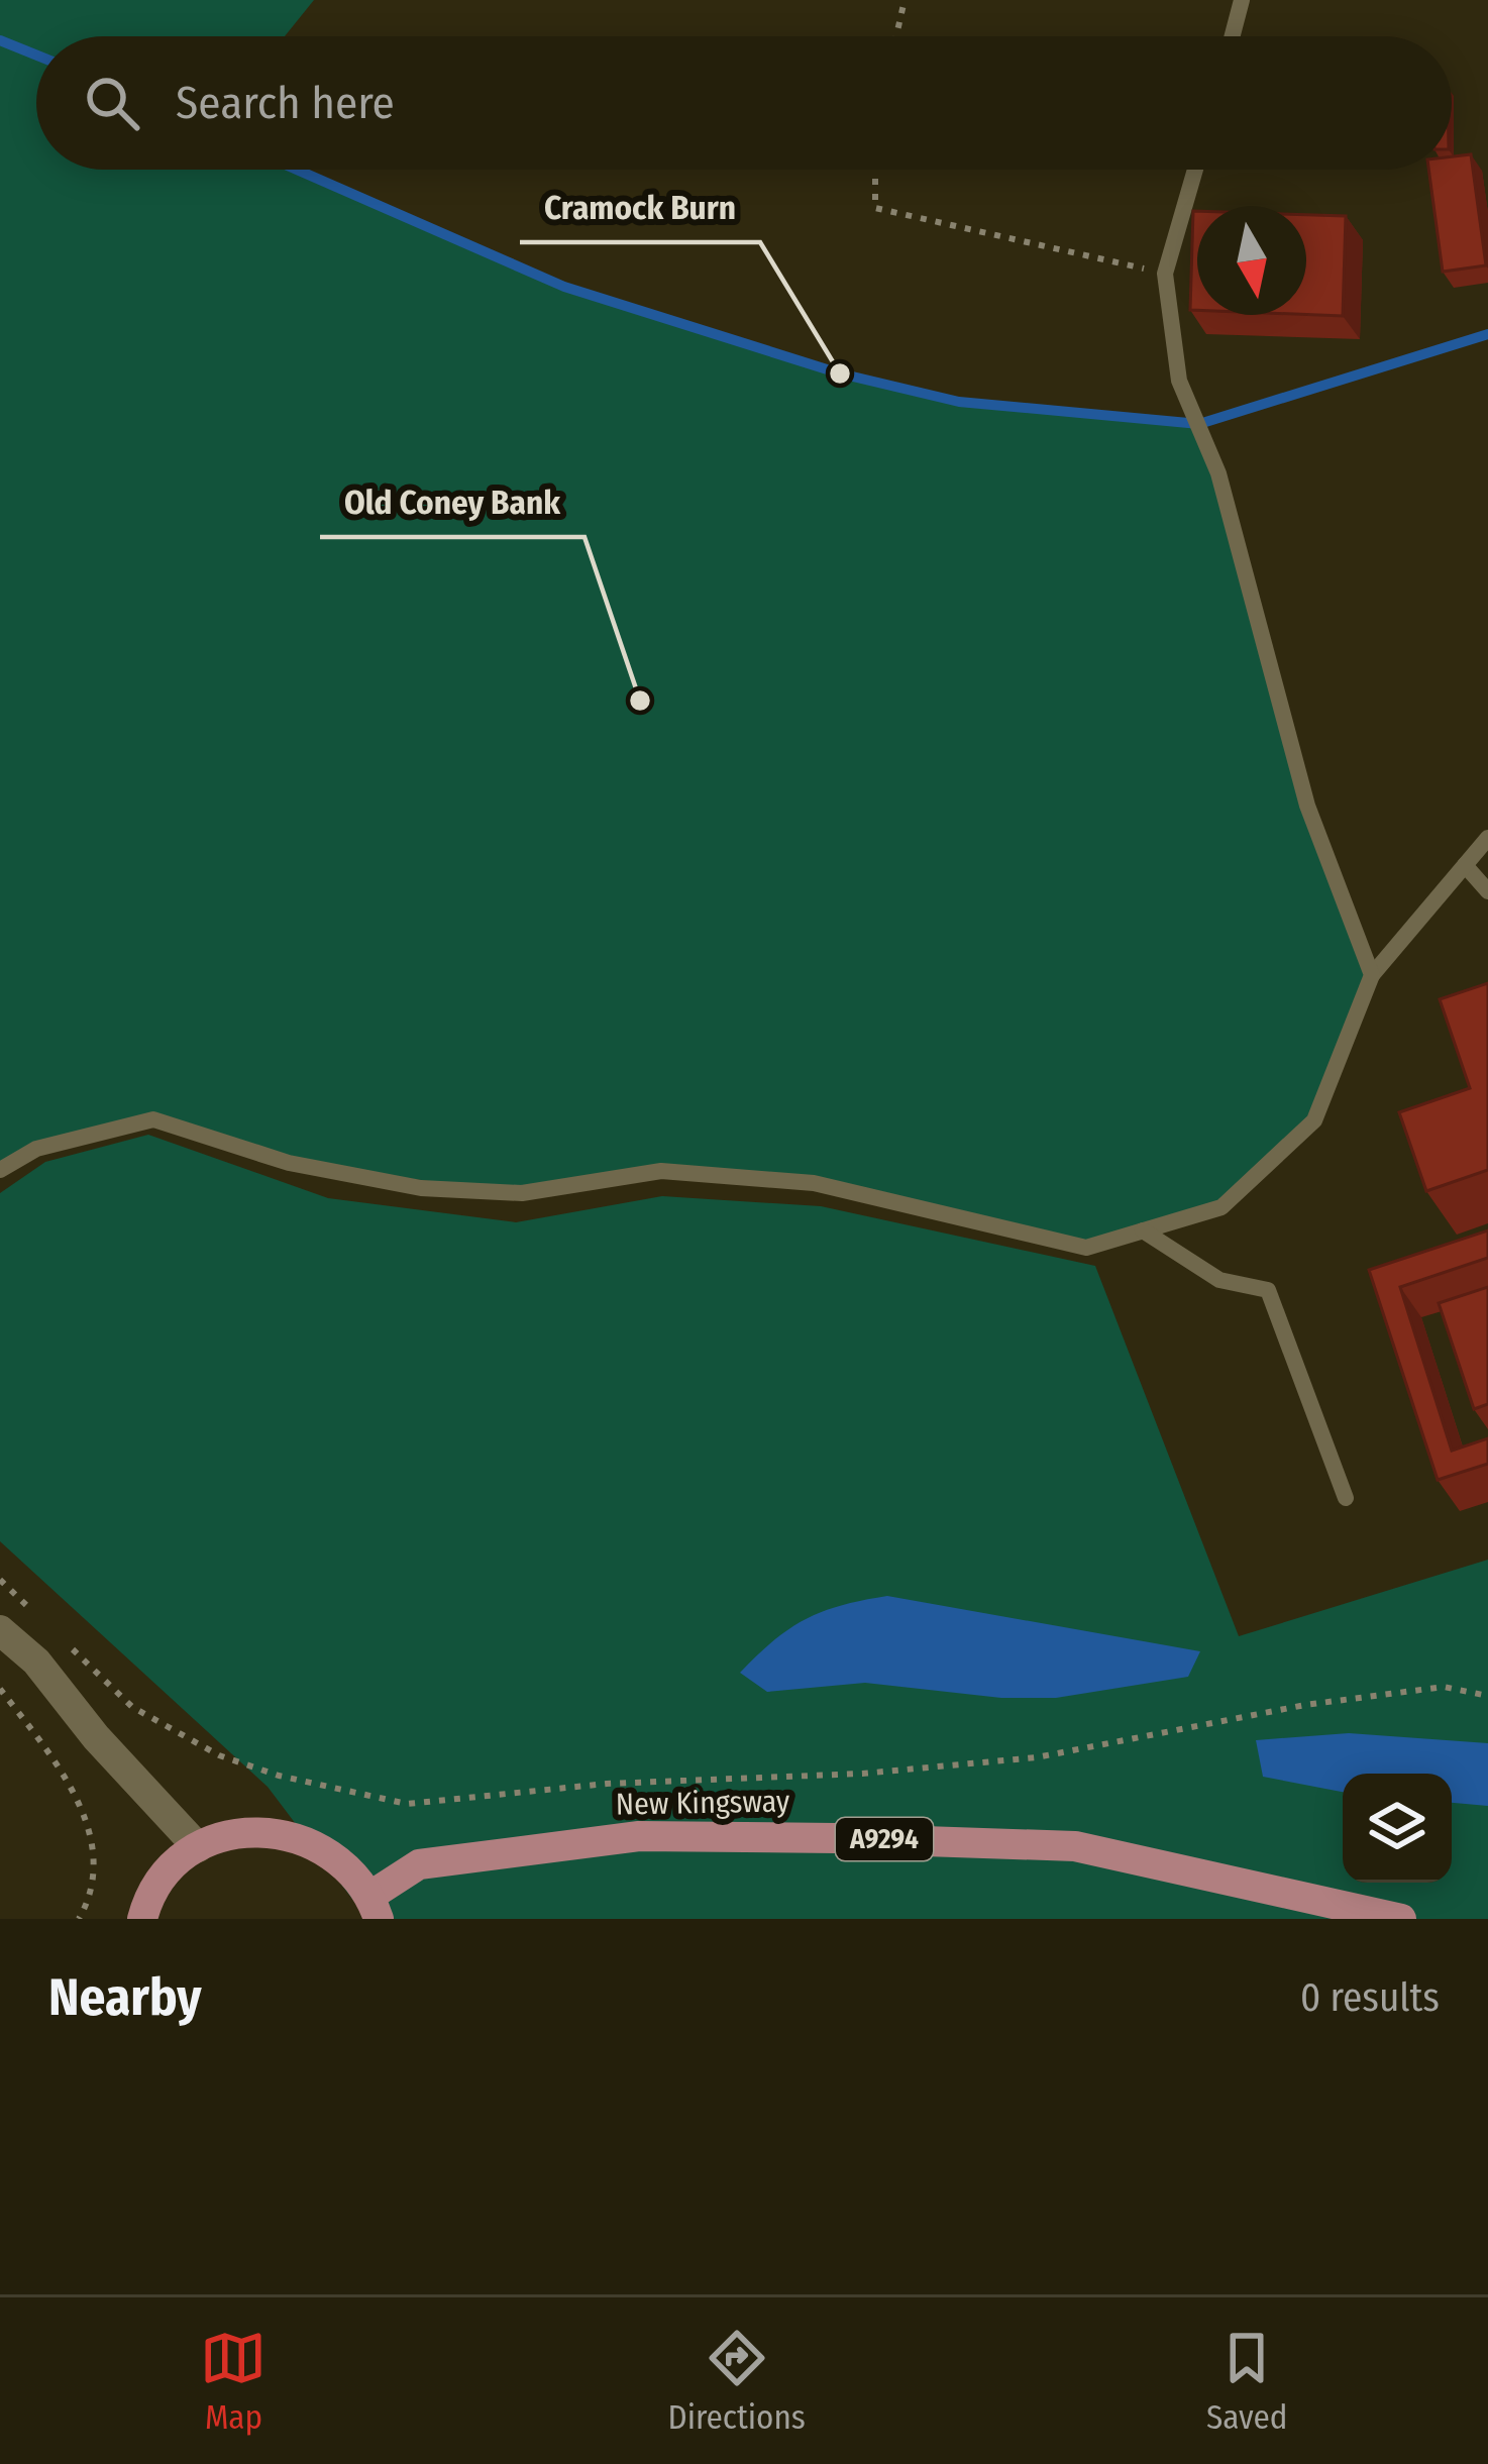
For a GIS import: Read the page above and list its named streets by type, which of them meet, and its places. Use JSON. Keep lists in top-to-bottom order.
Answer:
{
  "streets": {
    "main road": ["New Kingsway", "A9294"]
  },
  "places": ["Cramock Burn", "Old Coney Bank"],
  "north": "bottom",
  "page": {
    "search": "Search here",
    "heading": ["Nearby", "0 results"],
    "nav": ["Map", "Directions", "Saved"]
  }
}
